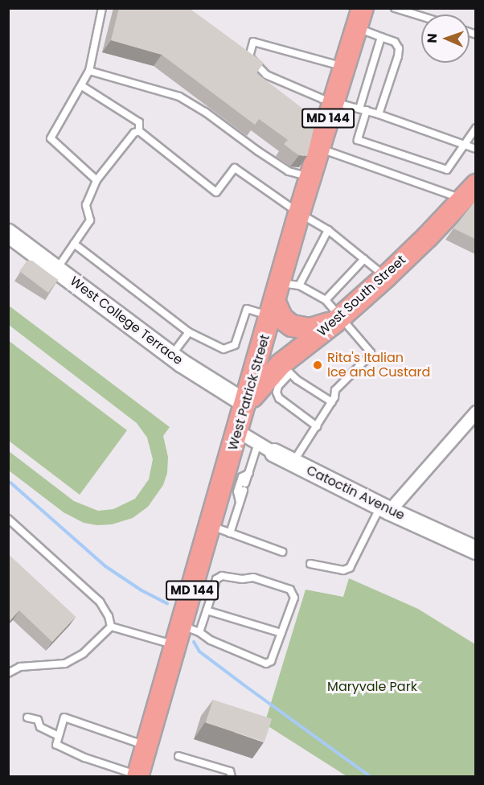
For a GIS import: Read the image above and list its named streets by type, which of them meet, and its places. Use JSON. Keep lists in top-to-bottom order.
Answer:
{
  "streets": {
    "main road": ["MD 144", "West South Street", "West Patrick Street"],
    "street": ["West College Terrace", "Catoctin Avenue"]
  },
  "crossings": [
    ["West South Street", "West College Terrace"],
    ["West South Street", "West Patrick Street"],
    ["West College Terrace", "West Patrick Street"],
    ["West Patrick Street", "Catoctin Avenue"]
  ],
  "parks": ["Maryvale Park"],
  "places": ["Rita's Italian Ice and Custard"],
  "north": "left"
}
